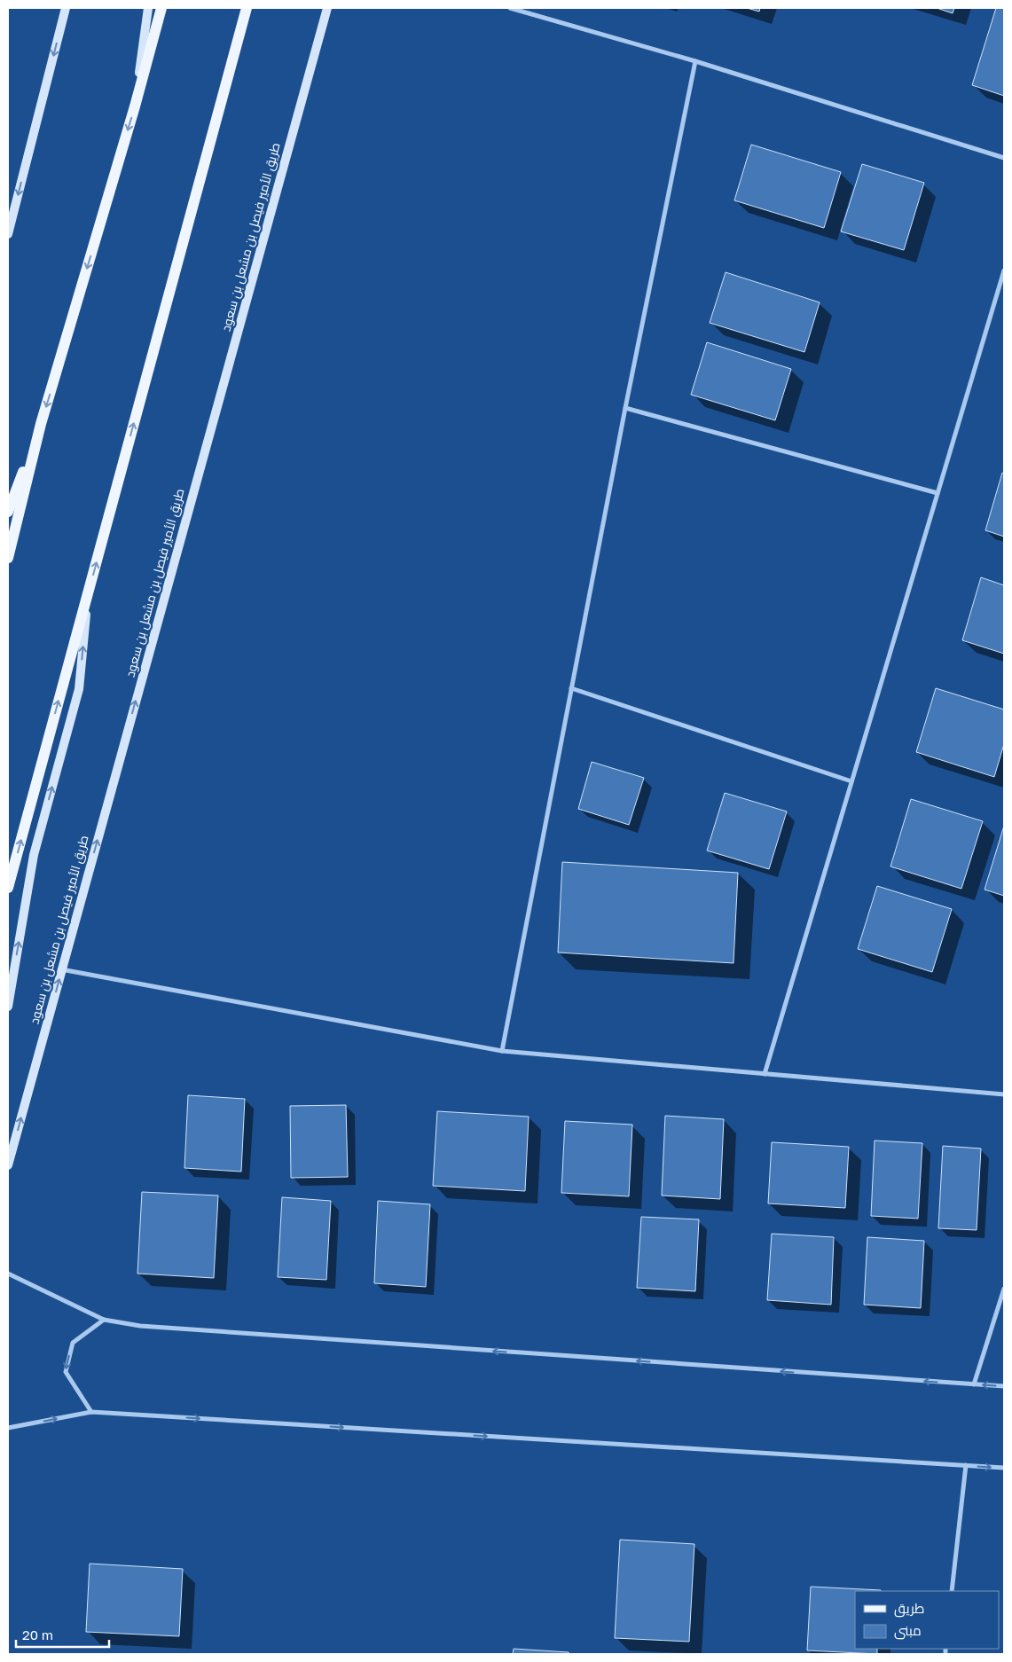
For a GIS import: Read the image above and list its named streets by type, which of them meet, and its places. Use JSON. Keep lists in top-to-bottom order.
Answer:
{
  "streets": {
    "main road": ["طريق الأمير فيصل بن مشعل بن سعود"]
  },
  "legend": ["طريق", "مبنى"],
  "scale_bar": "20 m"
}
